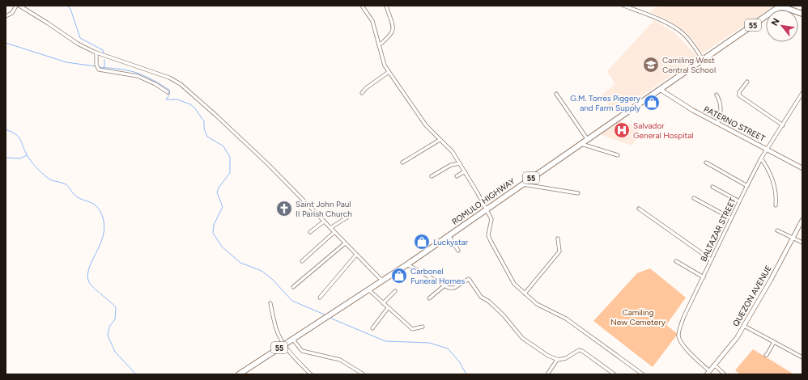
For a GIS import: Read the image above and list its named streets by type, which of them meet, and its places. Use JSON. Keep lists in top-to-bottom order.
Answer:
{
  "streets": {
    "highway": ["55", "ROMULO HIGHWAY"],
    "street": ["PATERNO STREET", "BALTAZAR STREET", "QUEZON AVENUE"]
  },
  "crossings": [
    ["PATERNO STREET", "ROMULO HIGHWAY"],
    ["PATERNO STREET", "BALTAZAR STREET"],
    ["BALTAZAR STREET", "QUEZON AVENUE"]
  ],
  "parks": ["Camiling New Cemetery"],
  "places": {
    "school or university": ["Camiling West Central School"],
    "shop": ["G.M. Torres Piggery and Farm Supply", "Luckystar", "Carbonel Funeral Homes"],
    "hospital": ["Salvador General Hospital"],
    "church": ["Saint John Paul II Parish Church"]
  },
  "north": "top left"
}
